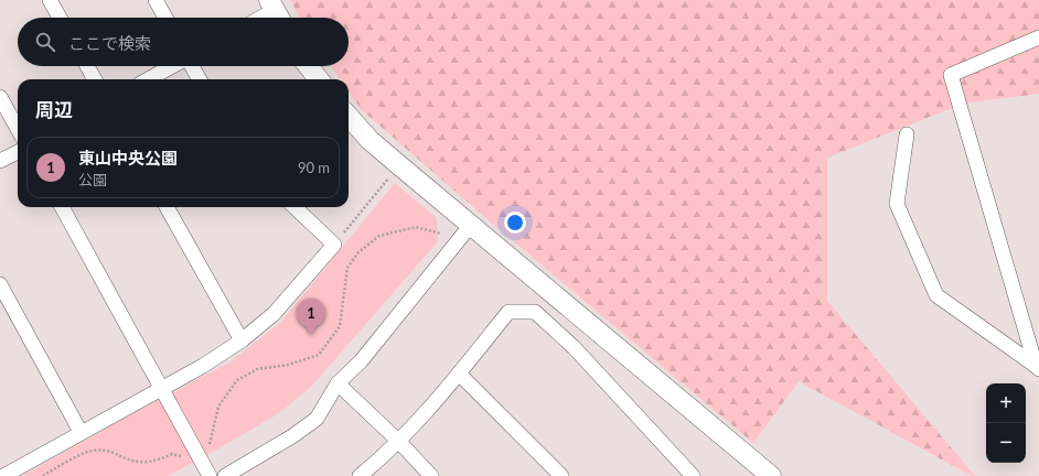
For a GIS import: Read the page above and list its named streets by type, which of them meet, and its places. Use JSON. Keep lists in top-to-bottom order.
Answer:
{
  "page": {
    "search": "ここで検索",
    "heading": "周辺",
    "list": [
      {
        "mark": "1",
        "name": "東山中央公園",
        "note": "公園",
        "value": "90 m"
      }
    ],
    "pins": "1",
    "map_buttons": ["+", "−"]
  }
}
